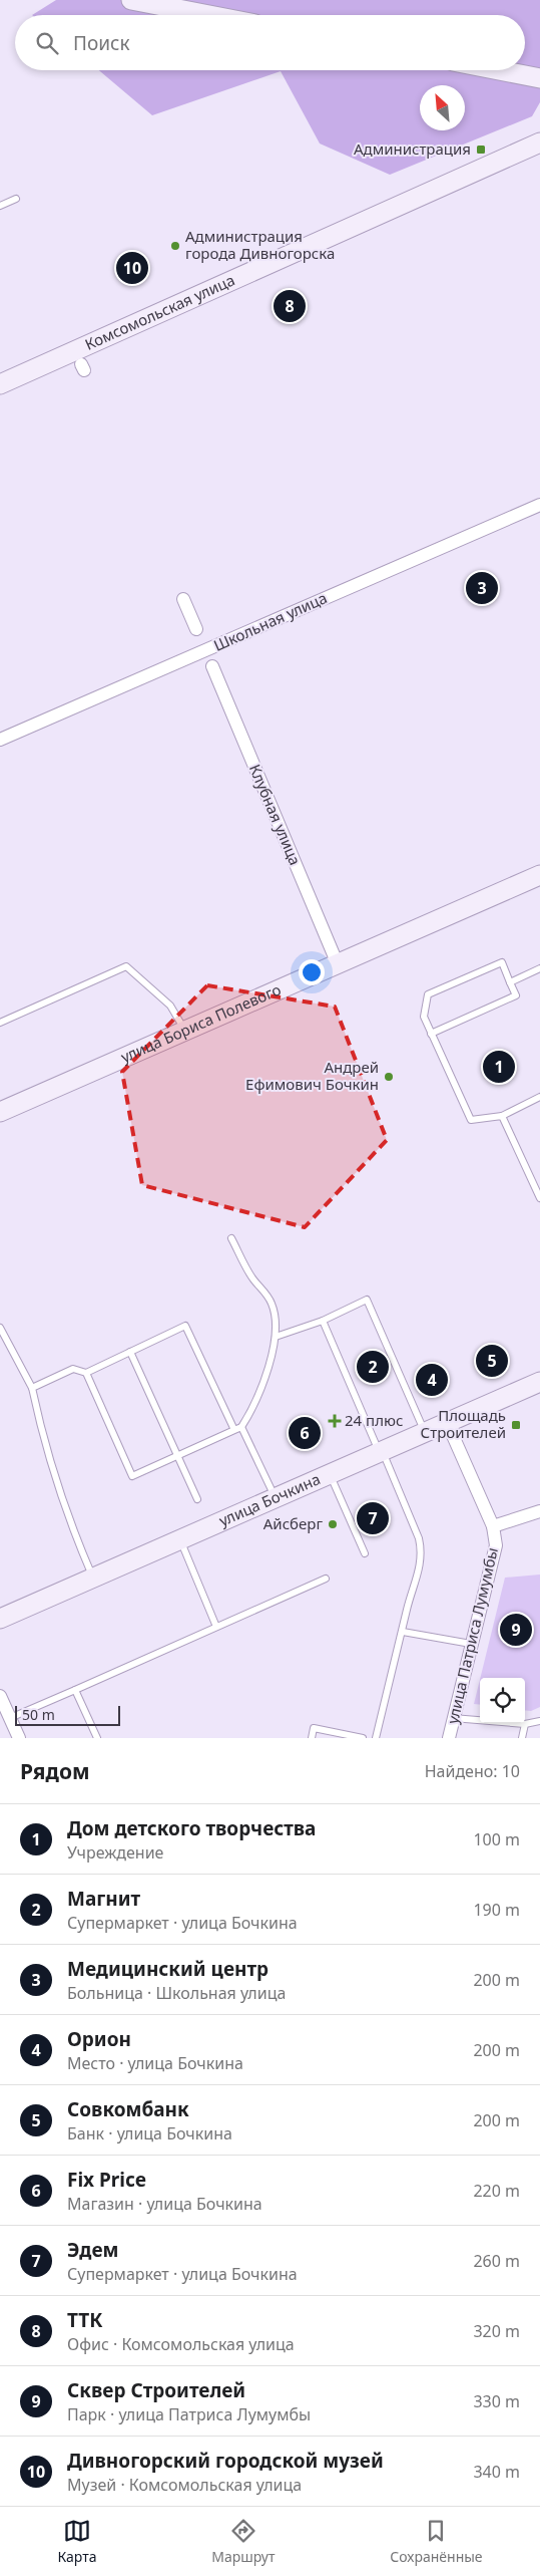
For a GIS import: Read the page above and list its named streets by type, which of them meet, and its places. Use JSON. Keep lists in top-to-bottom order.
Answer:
{
  "streets": {
    "main road": ["Комсомольская улица", "улица Бориса Полевого", "улица Бочкина"],
    "street": ["Школьная улица", "Клубная улица", "улица Патриса Лумумбы"]
  },
  "crossings": [
    ["Клубная улица", "улица Бориса Полевого"],
    ["улица Бочкина", "улица Патриса Лумумбы"]
  ],
  "places": {
    "transit": ["Администрация", "Площадь Строителей"],
    "other": ["Администрация города Дивногорска", "Андрей Ефимович Бочкин", "Айсберг"],
    "health": ["24 плюс"]
  },
  "scale_bar": "50 m",
  "north": "top left",
  "page": {
    "search": "Поиск",
    "pins": [
      "10",
      "8",
      "3",
      "1",
      "5",
      "2",
      "4",
      "6",
      "7",
      "9"
    ],
    "scale": "50 m",
    "heading": ["Рядом", "Найдено: 10"],
    "list": [
      {
        "mark": "1",
        "name": "Дом детского творчества",
        "note": "Учреждение",
        "value": "100 m"
      },
      {
        "mark": "2",
        "name": "Магнит",
        "note": "Супермаркет · улица Бочкина",
        "value": "190 m"
      },
      {
        "mark": "3",
        "name": "Медицинский центр",
        "note": "Больница · Школьная улица",
        "value": "200 m"
      },
      {
        "mark": "4",
        "name": "Орион",
        "note": "Место · улица Бочкина",
        "value": "200 m"
      },
      {
        "mark": "5",
        "name": "Совкомбанк",
        "note": "Банк · улица Бочкина",
        "value": "200 m"
      },
      {
        "mark": "6",
        "name": "Fix Price",
        "note": "Магазин · улица Бочкина",
        "value": "220 m"
      },
      {
        "mark": "7",
        "name": "Эдем",
        "note": "Супермаркет · улица Бочкина",
        "value": "260 m"
      },
      {
        "mark": "8",
        "name": "ТТК",
        "note": "Офис · Комсомольская улица",
        "value": "320 m"
      },
      {
        "mark": "9",
        "name": "Сквер Строителей",
        "note": "Парк · улица Патриса Лумумбы",
        "value": "330 m"
      },
      {
        "mark": "10",
        "name": "Дивногорский городской музей",
        "note": "Музей · Комсомольская улица",
        "value": "340 m"
      }
    ],
    "nav": ["Карта", "Маршрут", "Сохранённые"]
  }
}
